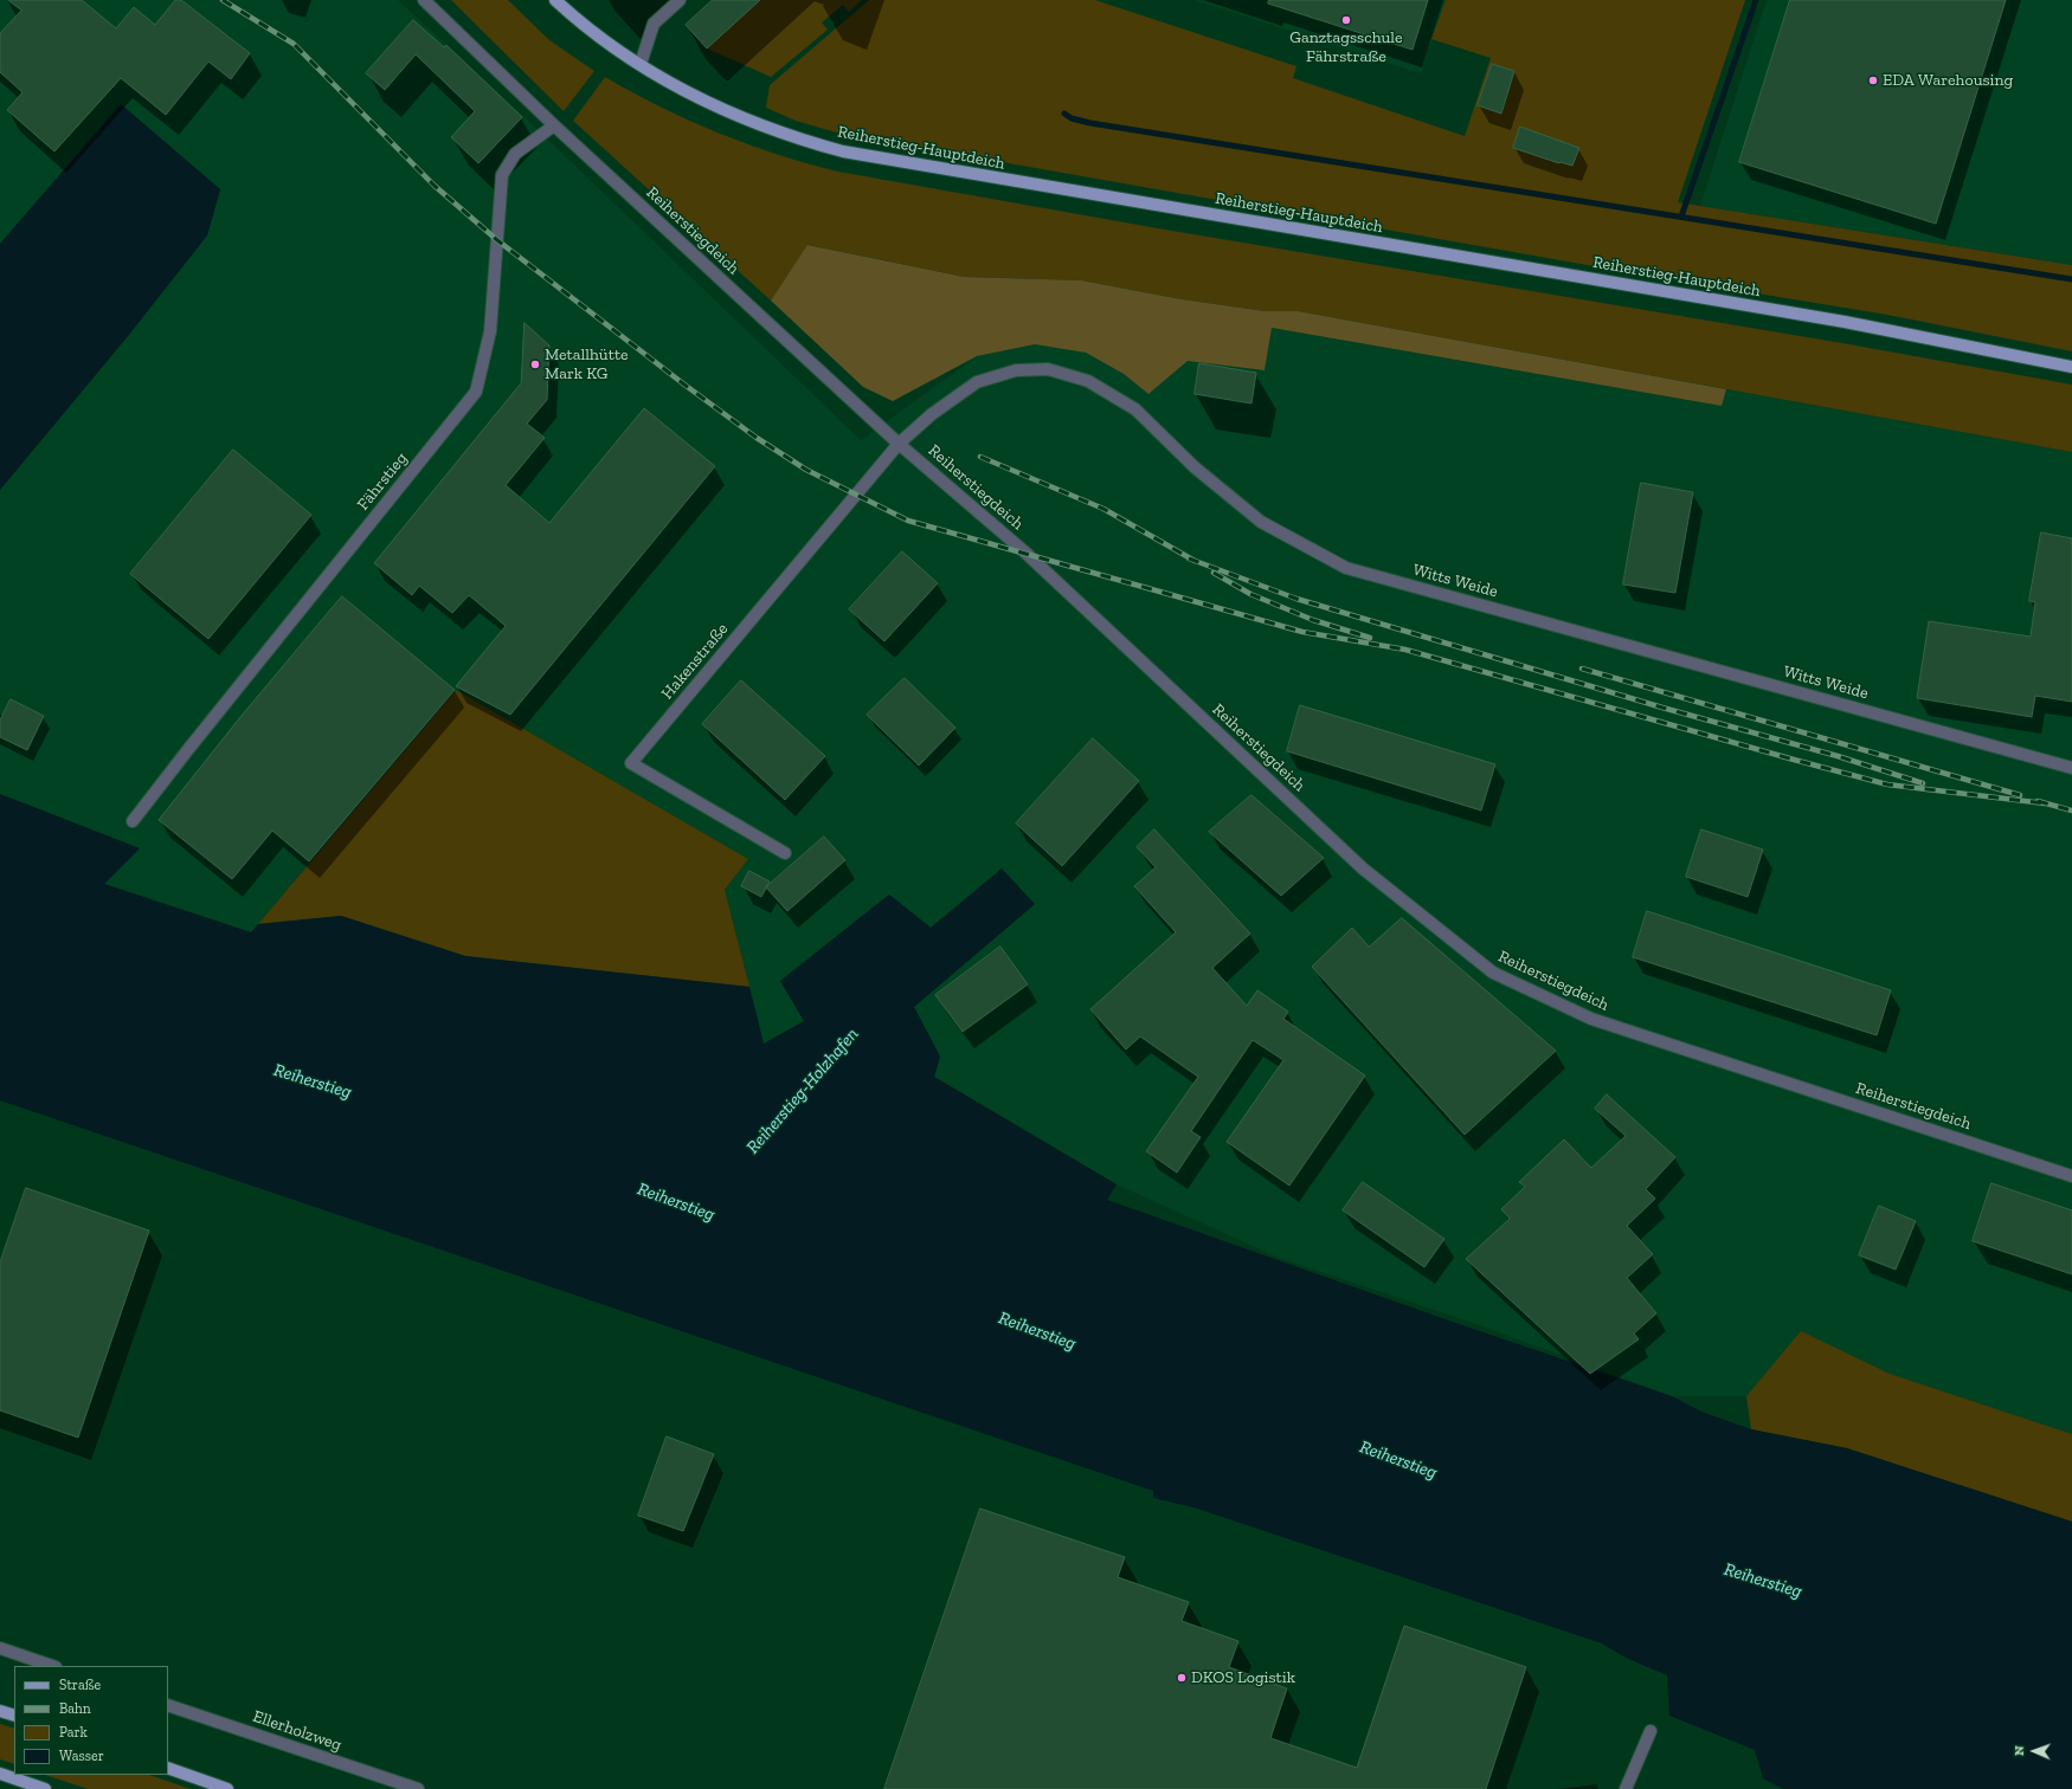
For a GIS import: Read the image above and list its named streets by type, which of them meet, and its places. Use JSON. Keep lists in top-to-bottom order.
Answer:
{
  "streets": {
    "main road": ["Reiherstieg-Hauptdeich"],
    "street": [
      "Reiherstiegdeich",
      "Fährstieg",
      "Witts Weide",
      "Hakenstraße",
      "Ellerholzweg"
    ]
  },
  "crossings": [
    ["Reiherstiegdeich", "Fährstieg"],
    ["Reiherstiegdeich", "Witts Weide"],
    ["Reiherstiegdeich", "Hakenstraße"],
    ["Witts Weide", "Hakenstraße"]
  ],
  "water": ["Reiherstieg", "Reiherstieg-Holzhafen"],
  "places": [
    "Ganztagsschule Fährstraße",
    "EDA Warehousing",
    "Metallhütte Mark KG",
    "DKOS Logistik"
  ],
  "legend": [
    "Straße",
    "Bahn",
    "Park",
    "Wasser"
  ],
  "north": "left"
}
